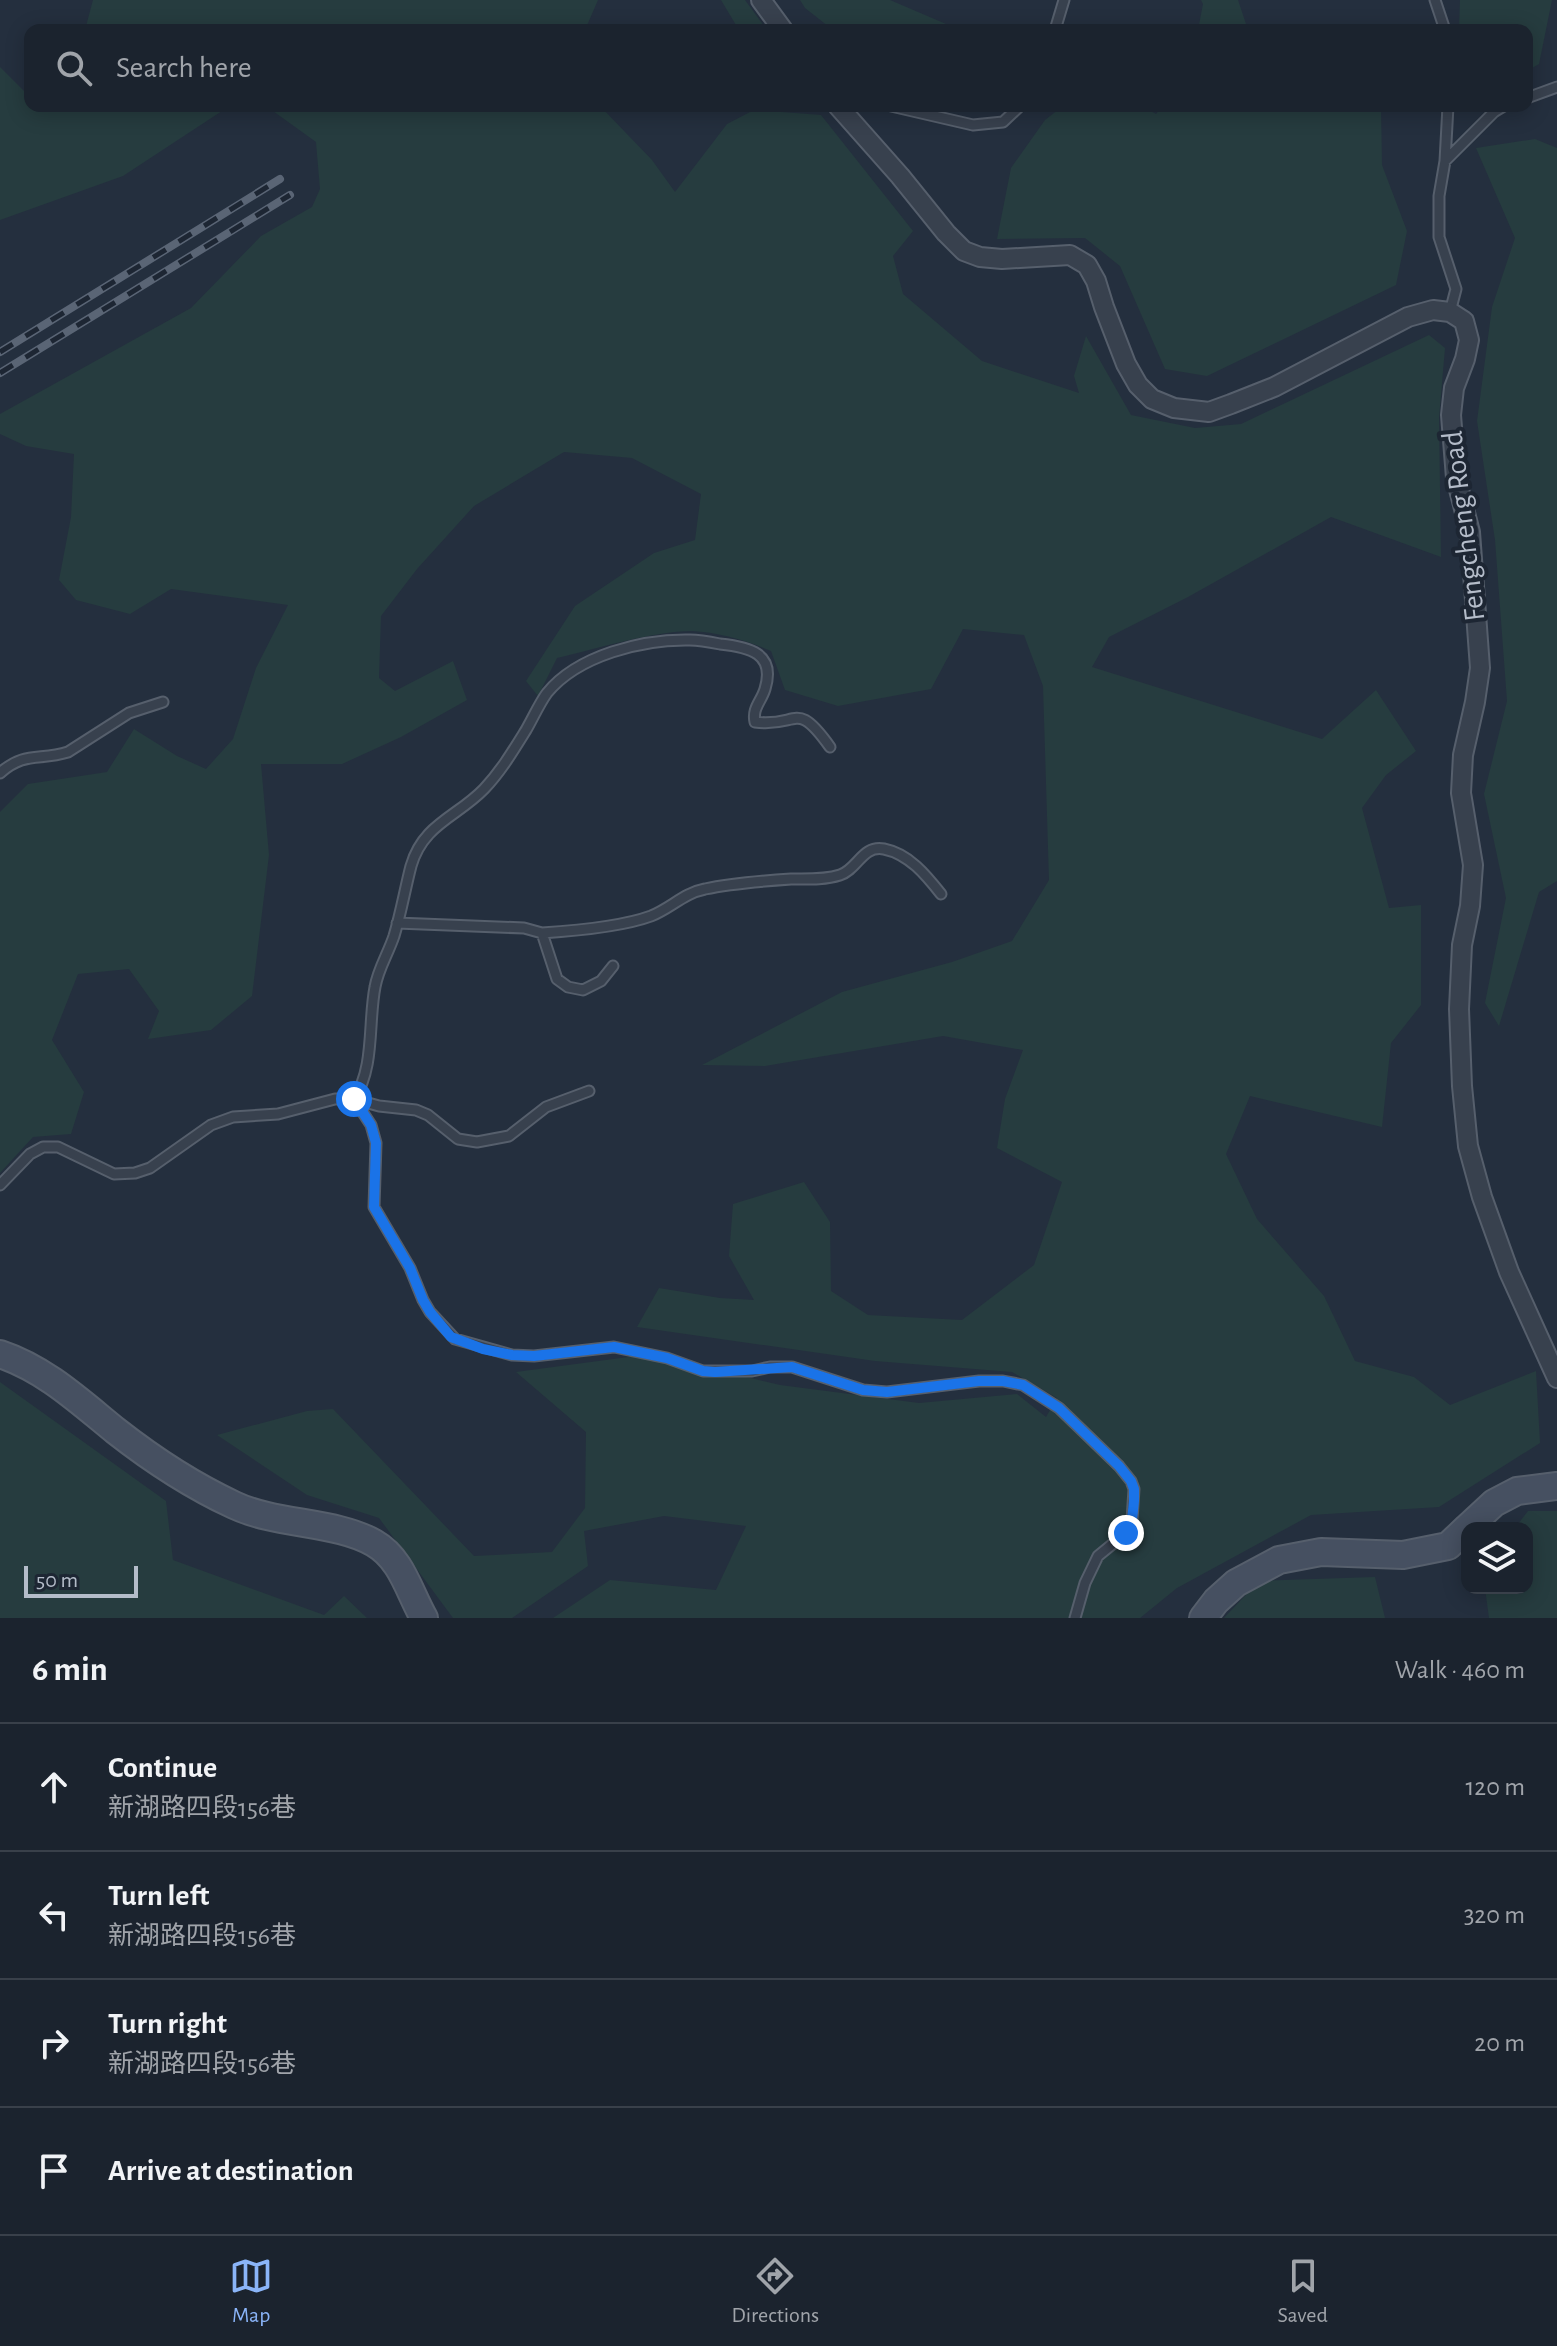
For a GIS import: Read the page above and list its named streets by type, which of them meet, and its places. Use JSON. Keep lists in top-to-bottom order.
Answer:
{
  "streets": {
    "street": ["Fengcheng Road"]
  },
  "scale_bar": "50 m",
  "page": {
    "search": "Search here",
    "scale": "50 m",
    "heading": ["6 min", "Walk · 460 m"],
    "list": [
      ["Continue", "新湖路四段156巷", "120 m"],
      ["Turn left", "新湖路四段156巷", "320 m"],
      ["Turn right", "新湖路四段156巷", "20 m"],
      "Arrive at destination"
    ],
    "nav": ["Map", "Directions", "Saved"]
  }
}
